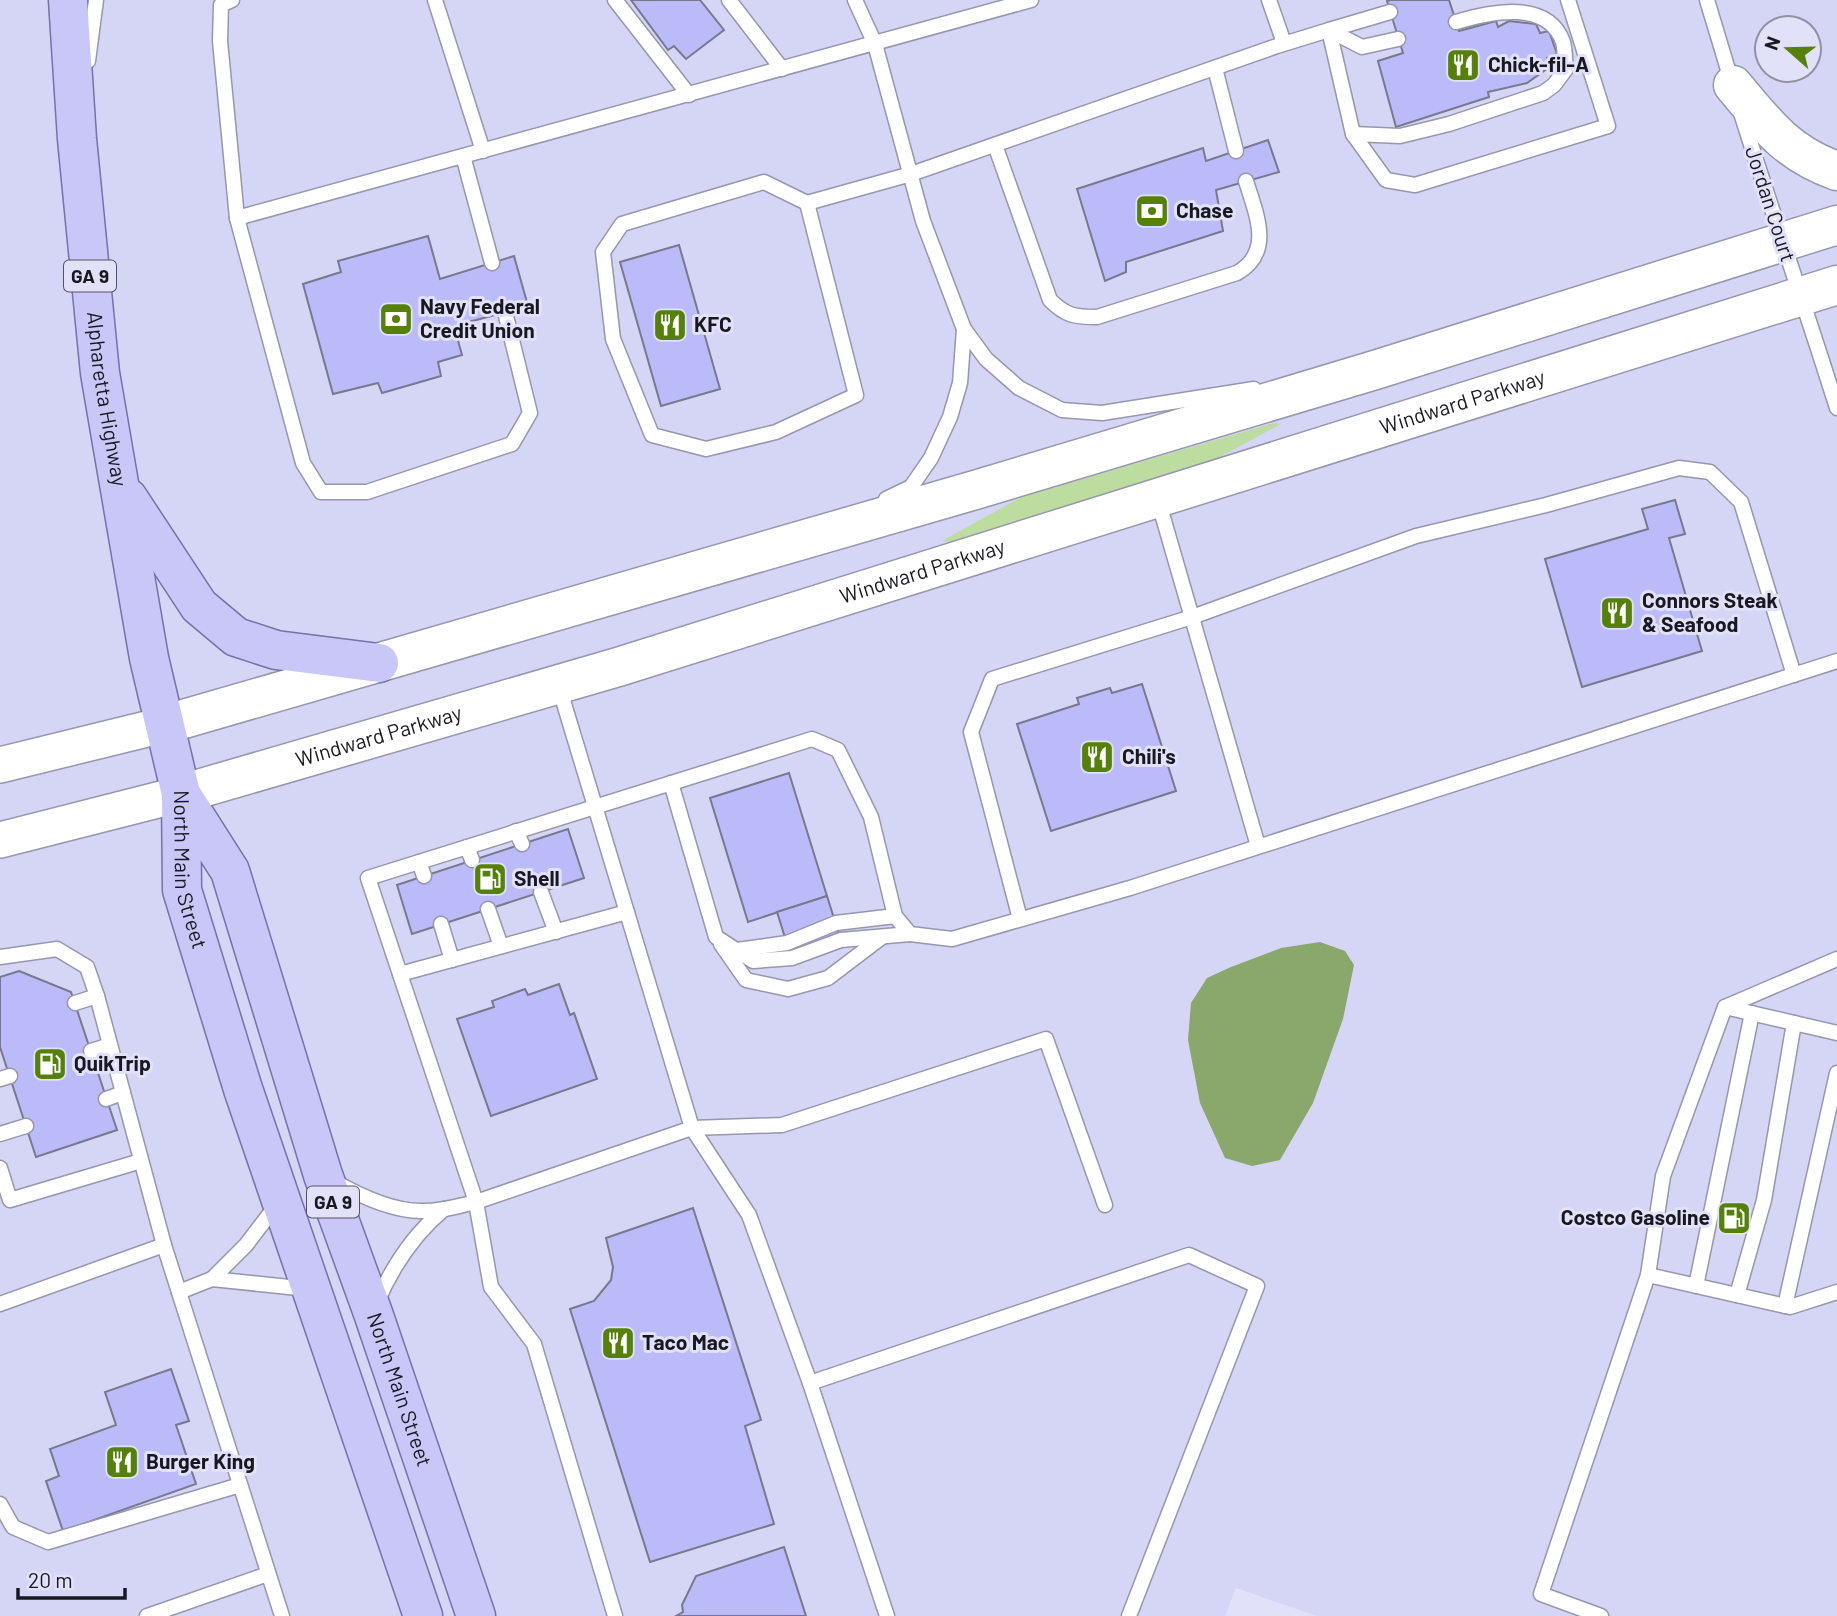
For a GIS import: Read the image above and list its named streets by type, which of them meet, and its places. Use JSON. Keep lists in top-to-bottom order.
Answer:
{
  "streets": {
    "main road": [
      "GA 9",
      "Alpharetta Highway",
      "Windward Parkway",
      "North Main Street"
    ],
    "lane": ["Jordan Court"]
  },
  "crossings": [
    ["Jordan Court", "Windward Parkway"],
    ["Alpharetta Highway", "Windward Parkway"],
    ["Alpharetta Highway", "North Main Street"],
    ["Windward Parkway", "North Main Street"]
  ],
  "places": {
    "restaurant": [
      "Chick-fil-A",
      "KFC",
      "Connors Steak & Seafood",
      "Chili's",
      "Taco Mac",
      "Burger King"
    ],
    "bank": ["Chase", "Navy Federal Credit Union"],
    "fuel station": ["Shell", "QuikTrip", "Costco Gasoline"]
  },
  "scale_bar": "20 m",
  "north": "left"
}
